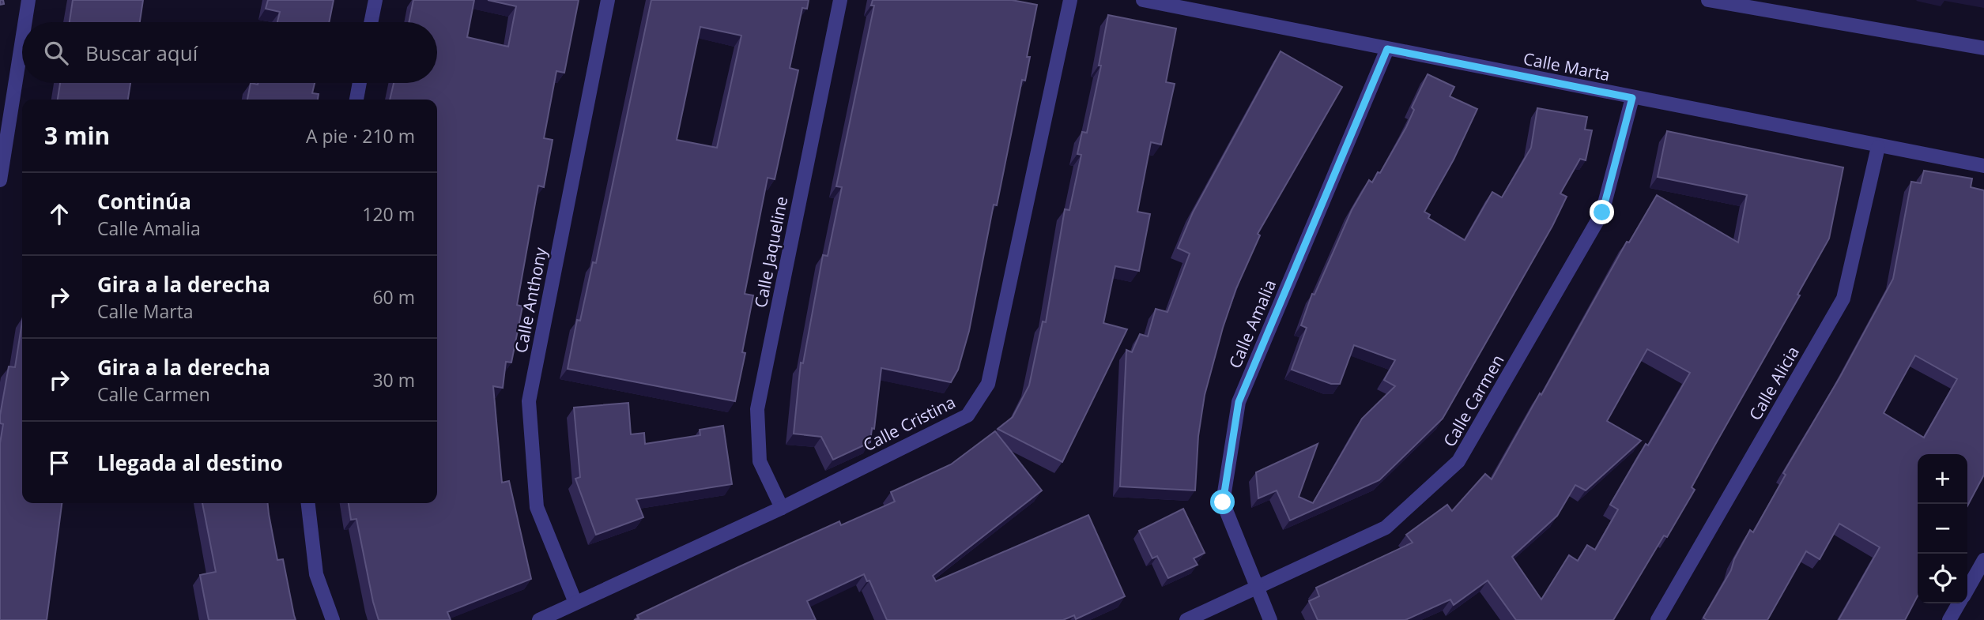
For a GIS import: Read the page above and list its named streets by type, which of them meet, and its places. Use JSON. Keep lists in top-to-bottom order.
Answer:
{
  "streets": {
    "street": [
      "Calle Marta",
      "Calle Jaqueline",
      "Calle Anthony",
      "Calle Amalia",
      "Calle Alicia",
      "Calle Carmen",
      "Calle Cristina"
    ]
  },
  "crossings": [
    ["Calle Marta", "Calle Amalia"],
    ["Calle Marta", "Calle Alicia"],
    ["Calle Marta", "Calle Carmen"],
    ["Calle Jaqueline", "Calle Cristina"],
    ["Calle Anthony", "Calle Cristina"],
    ["Calle Amalia", "Calle Carmen"]
  ],
  "page": {
    "search": "Buscar aquí",
    "heading": ["3 min", "A pie · 210 m"],
    "list": [
      ["Continúa", "Calle Amalia", "120 m"],
      ["Gira a la derecha", "Calle Marta", "60 m"],
      ["Gira a la derecha", "Calle Carmen", "30 m"],
      "Llegada al destino"
    ],
    "map_buttons": ["+", "−"]
  }
}
